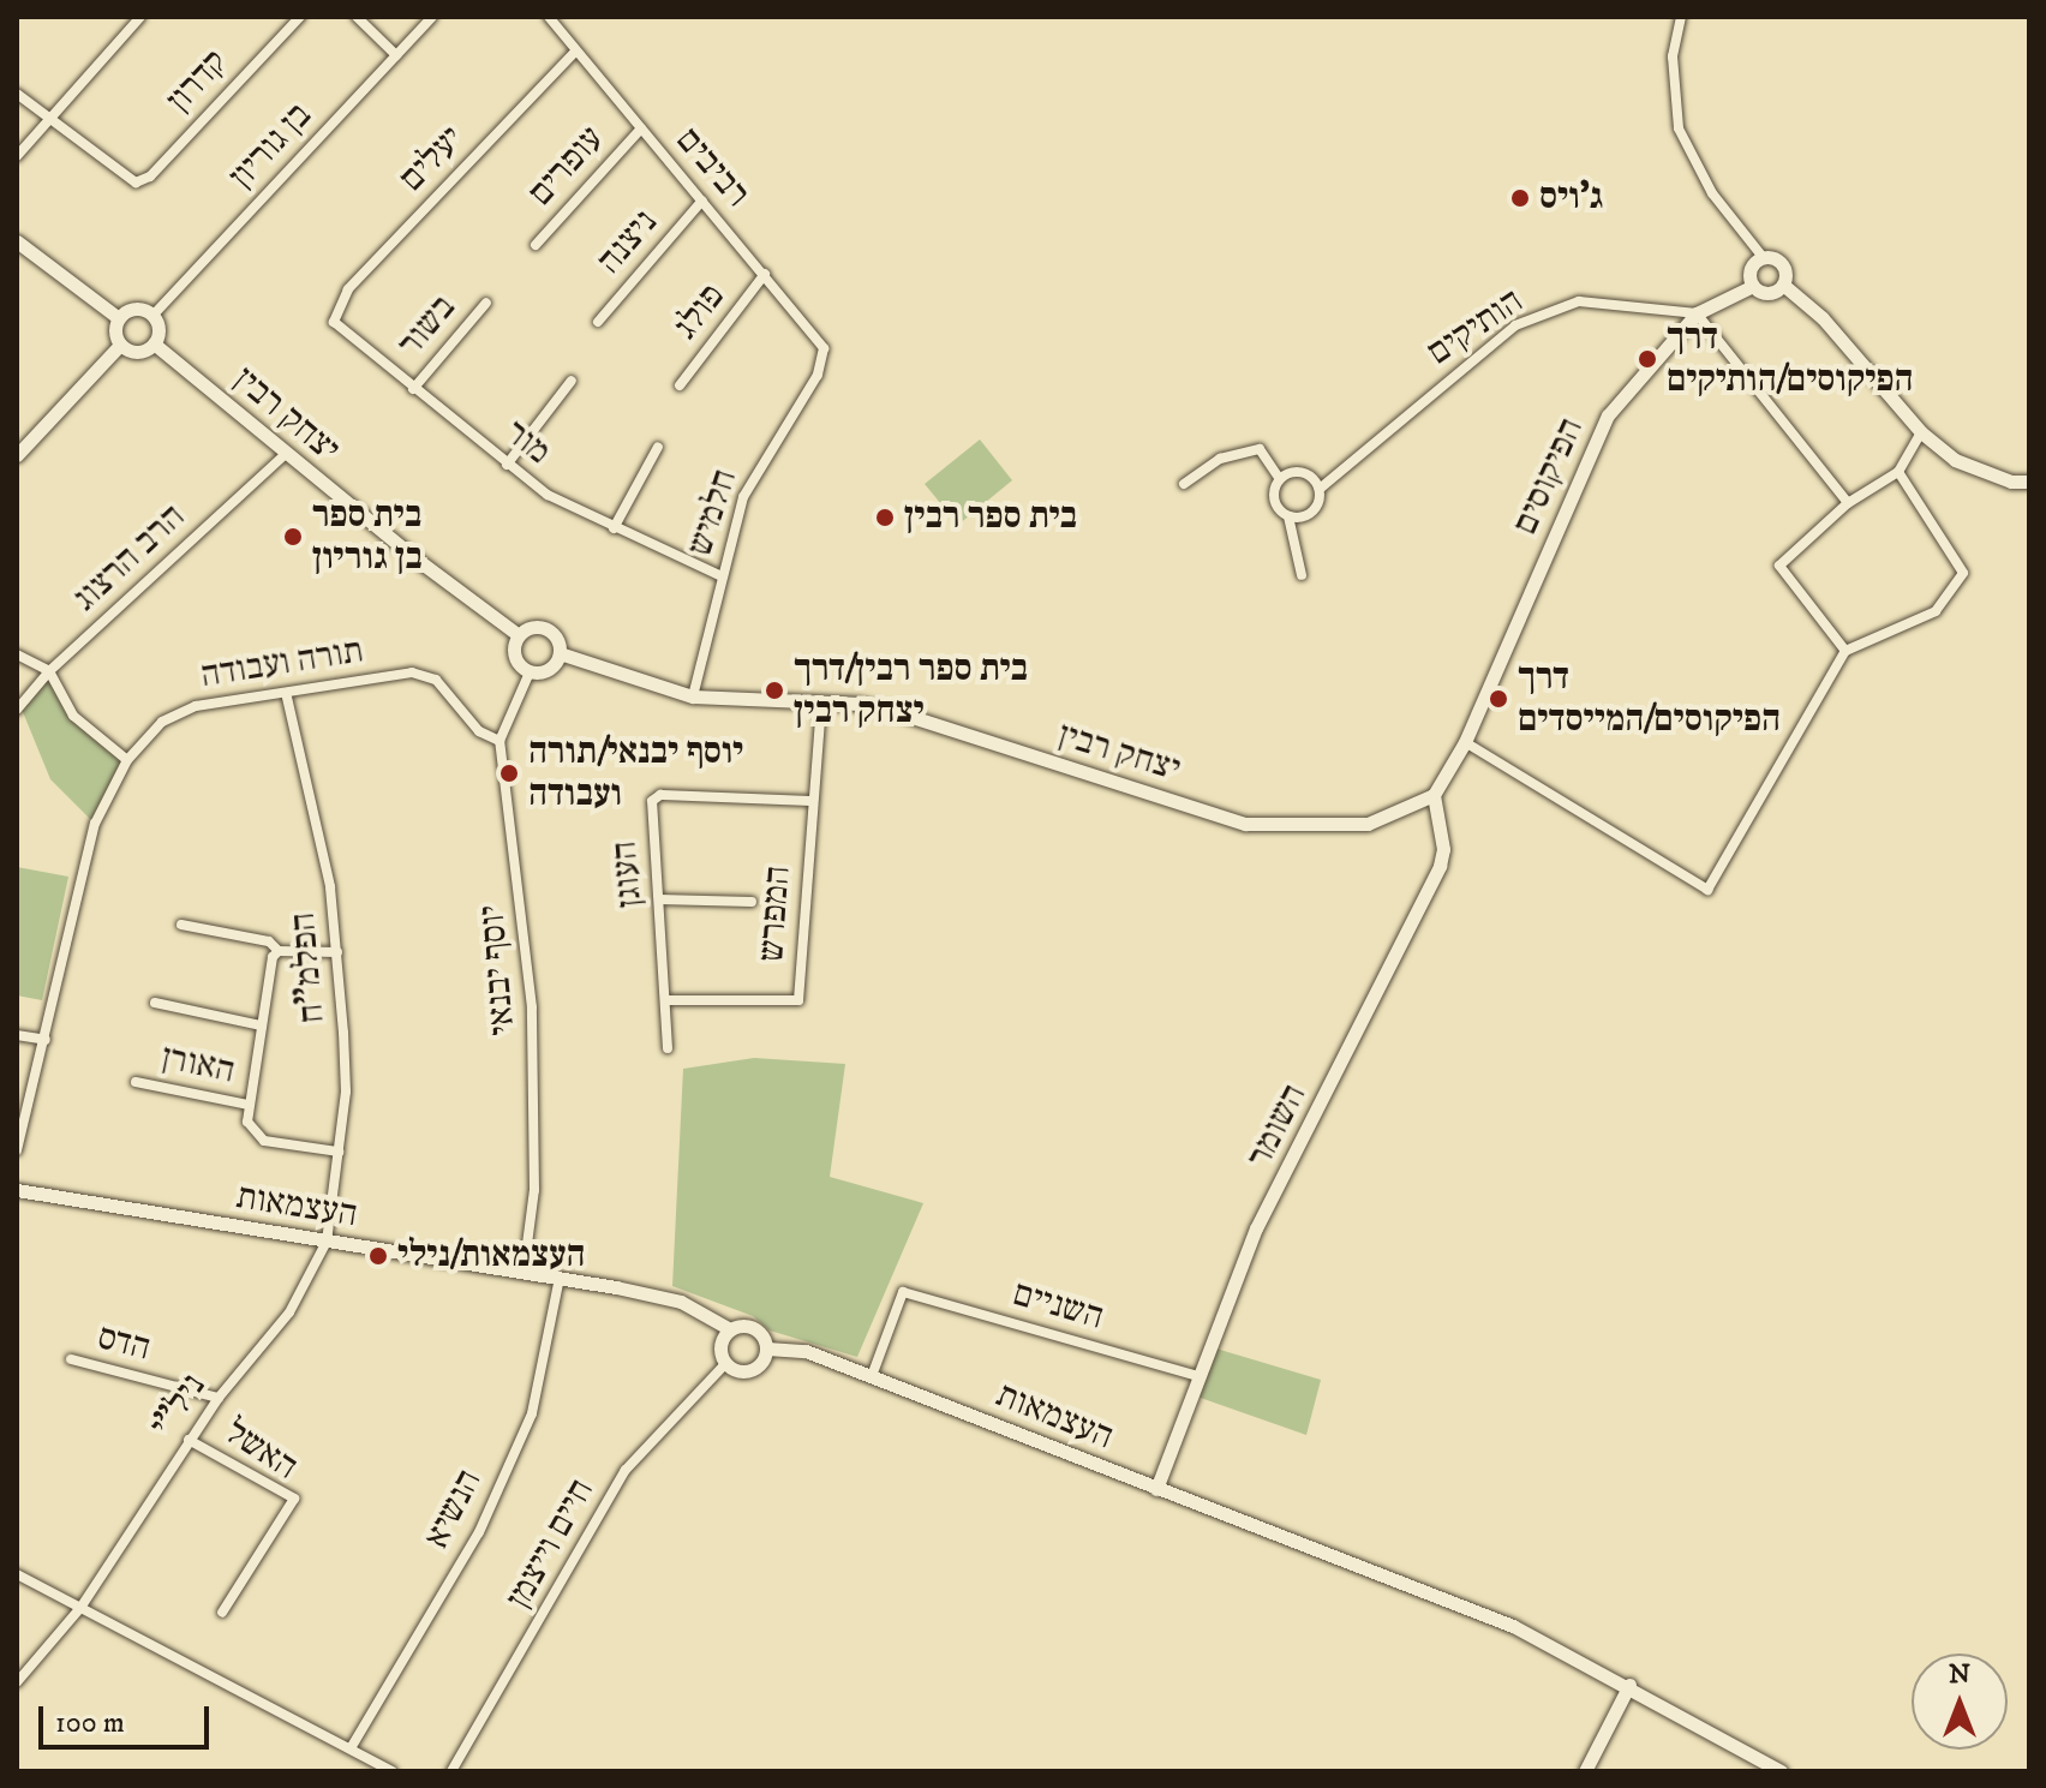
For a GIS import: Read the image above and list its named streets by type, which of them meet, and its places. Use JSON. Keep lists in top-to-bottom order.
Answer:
{
  "streets": {
    "street": [
      "קדרון",
      "בן גוריון",
      "יעלים",
      "עופרים",
      "רביבים",
      "ניצנה",
      "פולג",
      "בשור",
      "הותיקים",
      "יצחק רבין",
      "מור",
      "הפיקוסים",
      "חלמיש",
      "הרב הרצוג",
      "תורה ועבודה",
      "העוגן",
      "המפרש",
      "הפלמ\"ח",
      "יוסף יבנאי",
      "האורן",
      "השומר",
      "העצמאות",
      "השניים",
      "הדס",
      "ניל\"י",
      "האשל",
      "הנשיא",
      "חיים וייצמן"
    ]
  },
  "crossings": [
    ["בן גוריון", "יצחק רבין"],
    ["יעלים", "רביבים"],
    ["יעלים", "מור"],
    ["עופרים", "רביבים"],
    ["רביבים", "ניצנה"],
    ["רביבים", "פולג"],
    ["רביבים", "חלמיש"],
    ["בשור", "מור"],
    ["הותיקים", "הפיקוסים"],
    ["יצחק רבין", "חלמיש"],
    ["יצחק רבין", "הרב הרצוג"],
    ["יצחק רבין", "המפרש"],
    ["יצחק רבין", "השומר"],
    ["מור", "חלמיש"],
    ["תורה ועבודה", "הפלמ\"ח"],
    ["תורה ועבודה", "יוסף יבנאי"],
    ["העוגן", "המפרש"],
    ["הפלמ\"ח", "האורן"],
    ["הפלמ\"ח", "העצמאות"],
    ["הפלמ\"ח", "ניל\"י"],
    ["יוסף יבנאי", "העצמאות"],
    ["השומר", "העצמאות"],
    ["השומר", "השניים"],
    ["העצמאות", "השניים"],
    ["העצמאות", "ניל\"י"],
    ["העצמאות", "הנשיא"],
    ["העצמאות", "חיים וייצמן"],
    ["הדס", "ניל\"י"],
    ["ניל\"י", "האשל"]
  ],
  "places": [
    "ג'ויס",
    "דרך הפיקוסים/הותיקים",
    "בית ספר רבין",
    "בית ספר בן גוריון",
    "בית ספר רבין/דרך יצחק רבין",
    "דרך הפיקוסים/המייסדים",
    "יוסף יבנאי/תורה ועבודה",
    "העצמאות/נילי"
  ],
  "scale_bar": "100 m",
  "north": "top"
}
